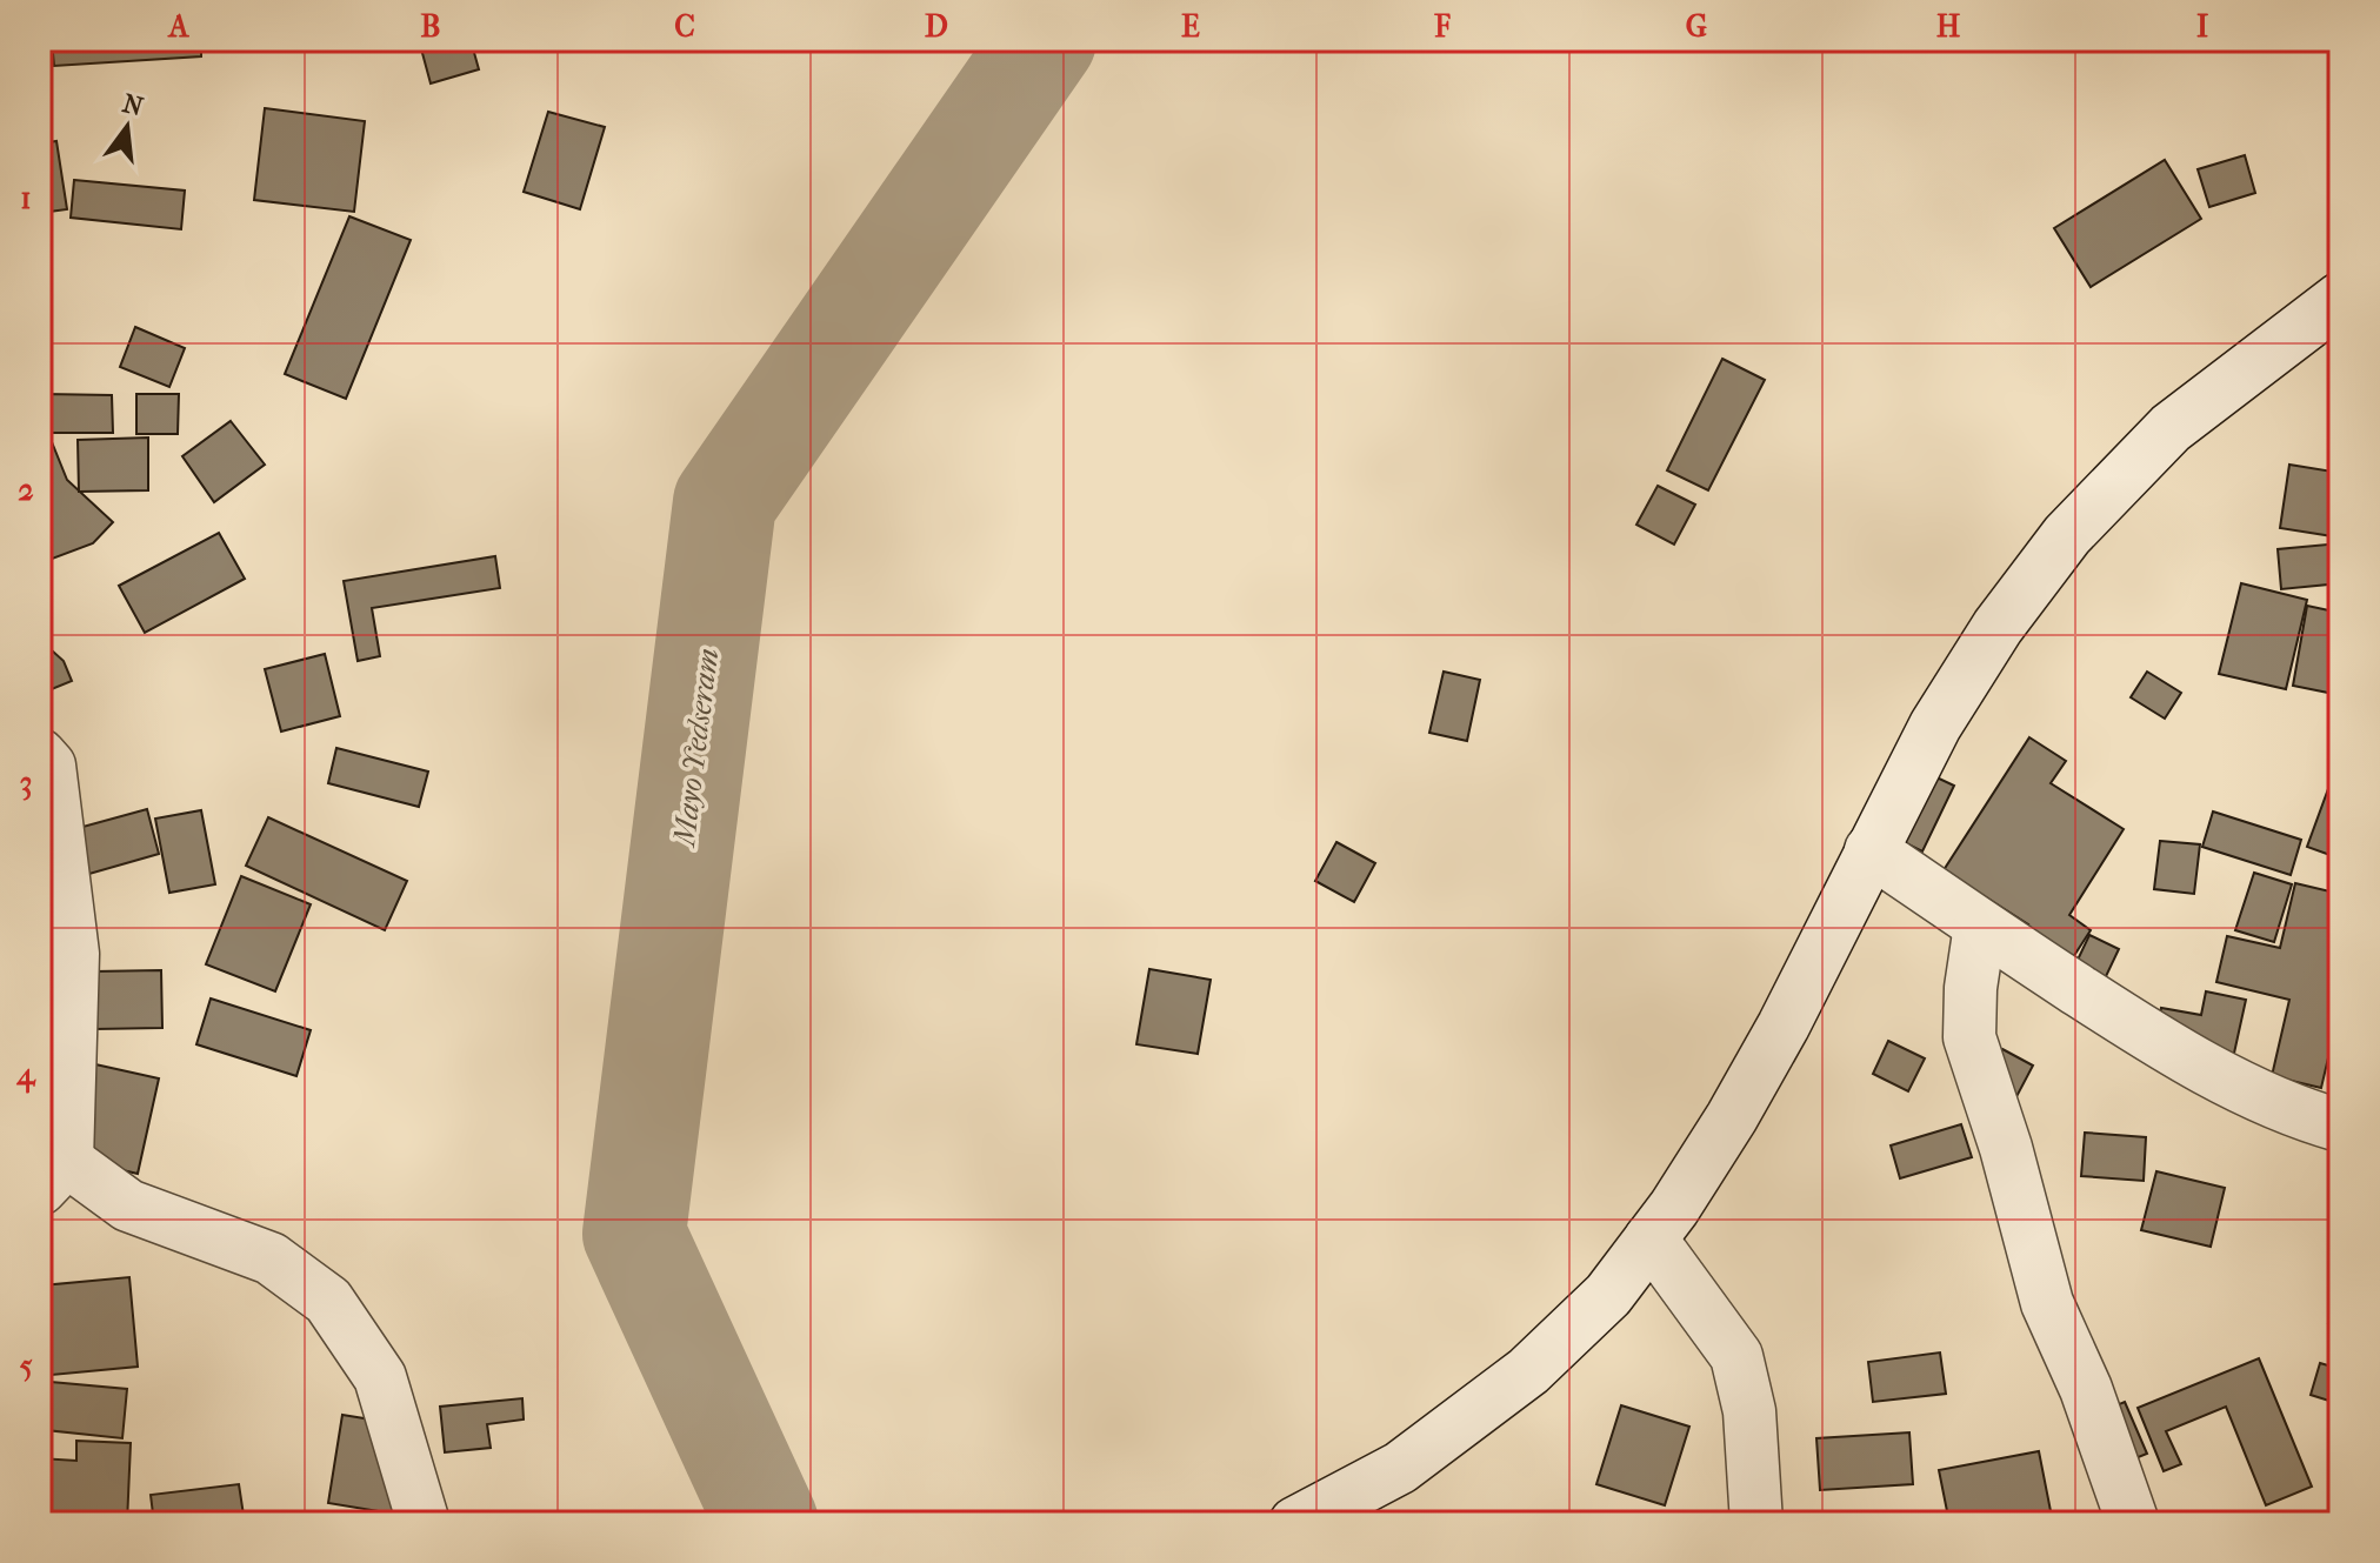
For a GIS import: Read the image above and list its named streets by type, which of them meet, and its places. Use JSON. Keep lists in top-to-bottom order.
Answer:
{
  "water": ["Mayo Yedseram"],
  "north": "top",
  "grid": {
    "columns": [
      "A",
      "B",
      "C",
      "D",
      "E",
      "F",
      "G",
      "H",
      "I"
    ],
    "rows": [
      "1",
      "2",
      "3",
      "4",
      "5"
    ]
  }
}
